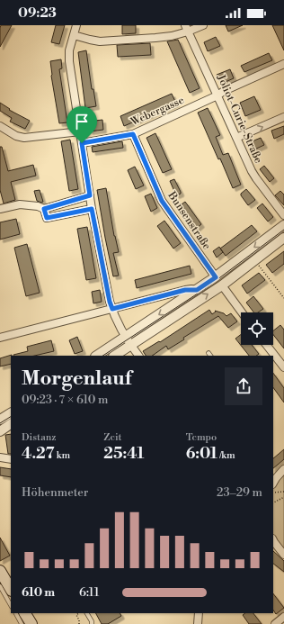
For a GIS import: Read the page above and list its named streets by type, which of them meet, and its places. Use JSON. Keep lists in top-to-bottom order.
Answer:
{
  "streets": {
    "street": ["Webergasse", "Joliot-Curie-Straße", "Bunsenstraße"]
  },
  "crossings": [
    ["Webergasse", "Joliot-Curie-Straße"],
    ["Webergasse", "Bunsenstraße"]
  ],
  "page": {
    "status": "09:23",
    "heading": ["Morgenlauf", "09:23 · 7 × 610 m"],
    "stats": [
      ["Distanz", "4.27 km"],
      ["Zeit", "25:41"],
      ["Tempo", "6:01 /km"]
    ],
    "chart": ["Höhenmeter", "23–29 m"],
    "list": [
      {
        "name": "610 m",
        "note": "6:11"
      }
    ]
  }
}
